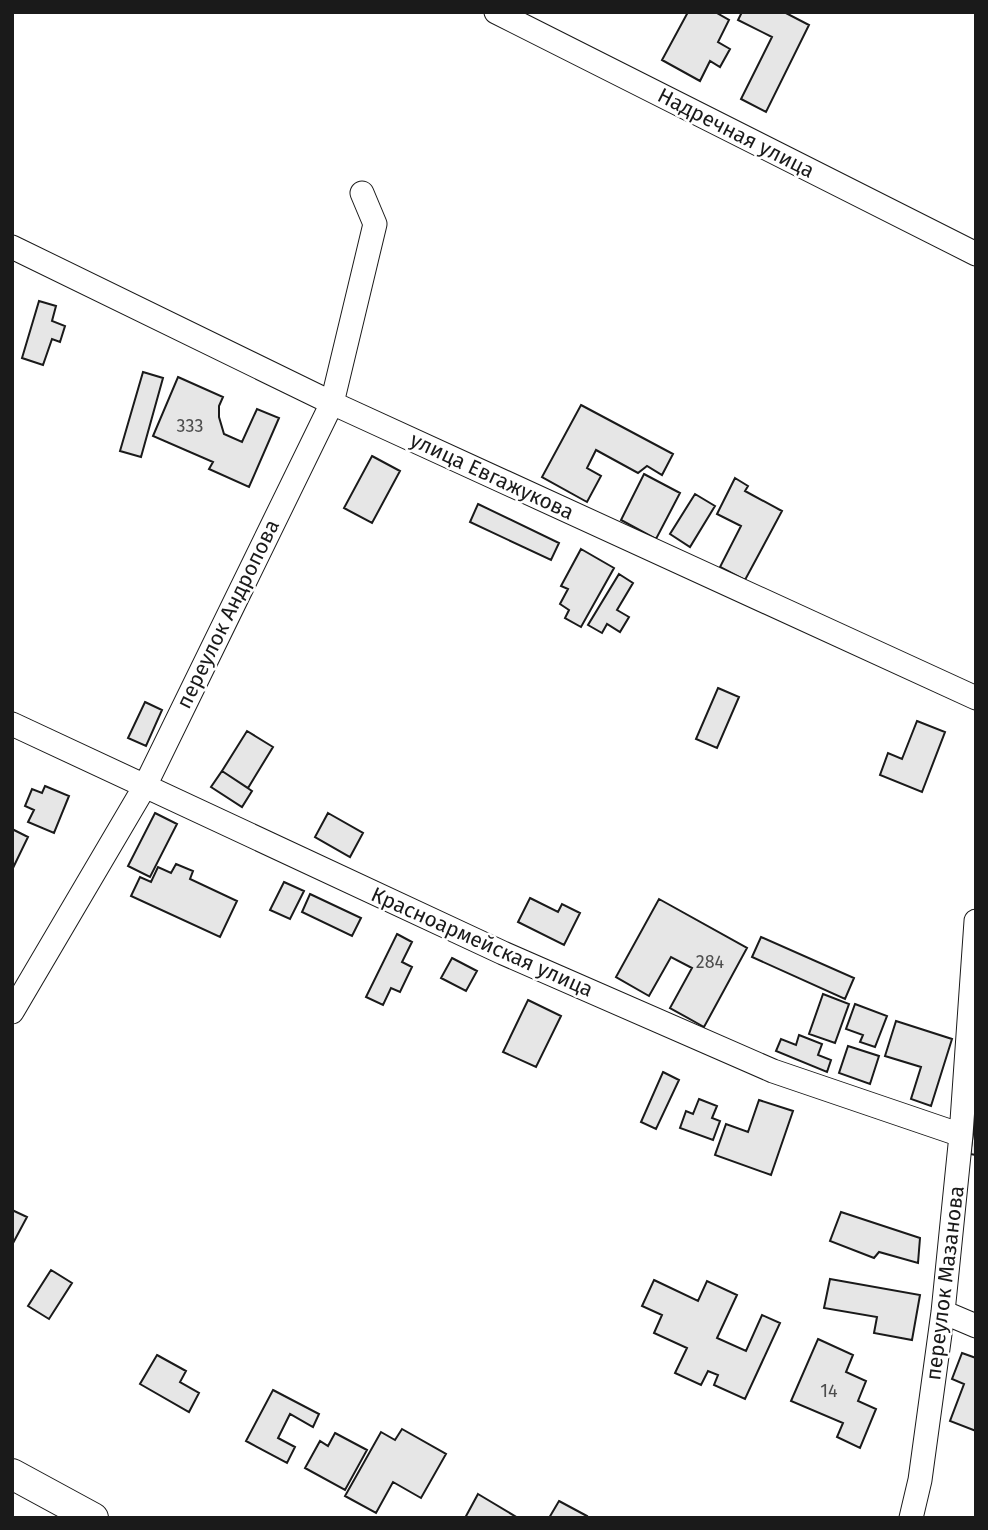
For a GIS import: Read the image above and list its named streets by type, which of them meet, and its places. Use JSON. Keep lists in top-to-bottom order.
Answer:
{
  "streets": {
    "street": [
      "Надречная улица",
      "улица Евгажукова",
      "переулок Андропова",
      "Красноармейская улица",
      "переулок Мазанова"
    ]
  },
  "crossings": [
    ["улица Евгажукова", "переулок Андропова"],
    ["переулок Андропова", "Красноармейская улица"],
    ["Красноармейская улица", "переулок Мазанова"]
  ],
  "house_numbers": ["333", "284", "14"]
}
